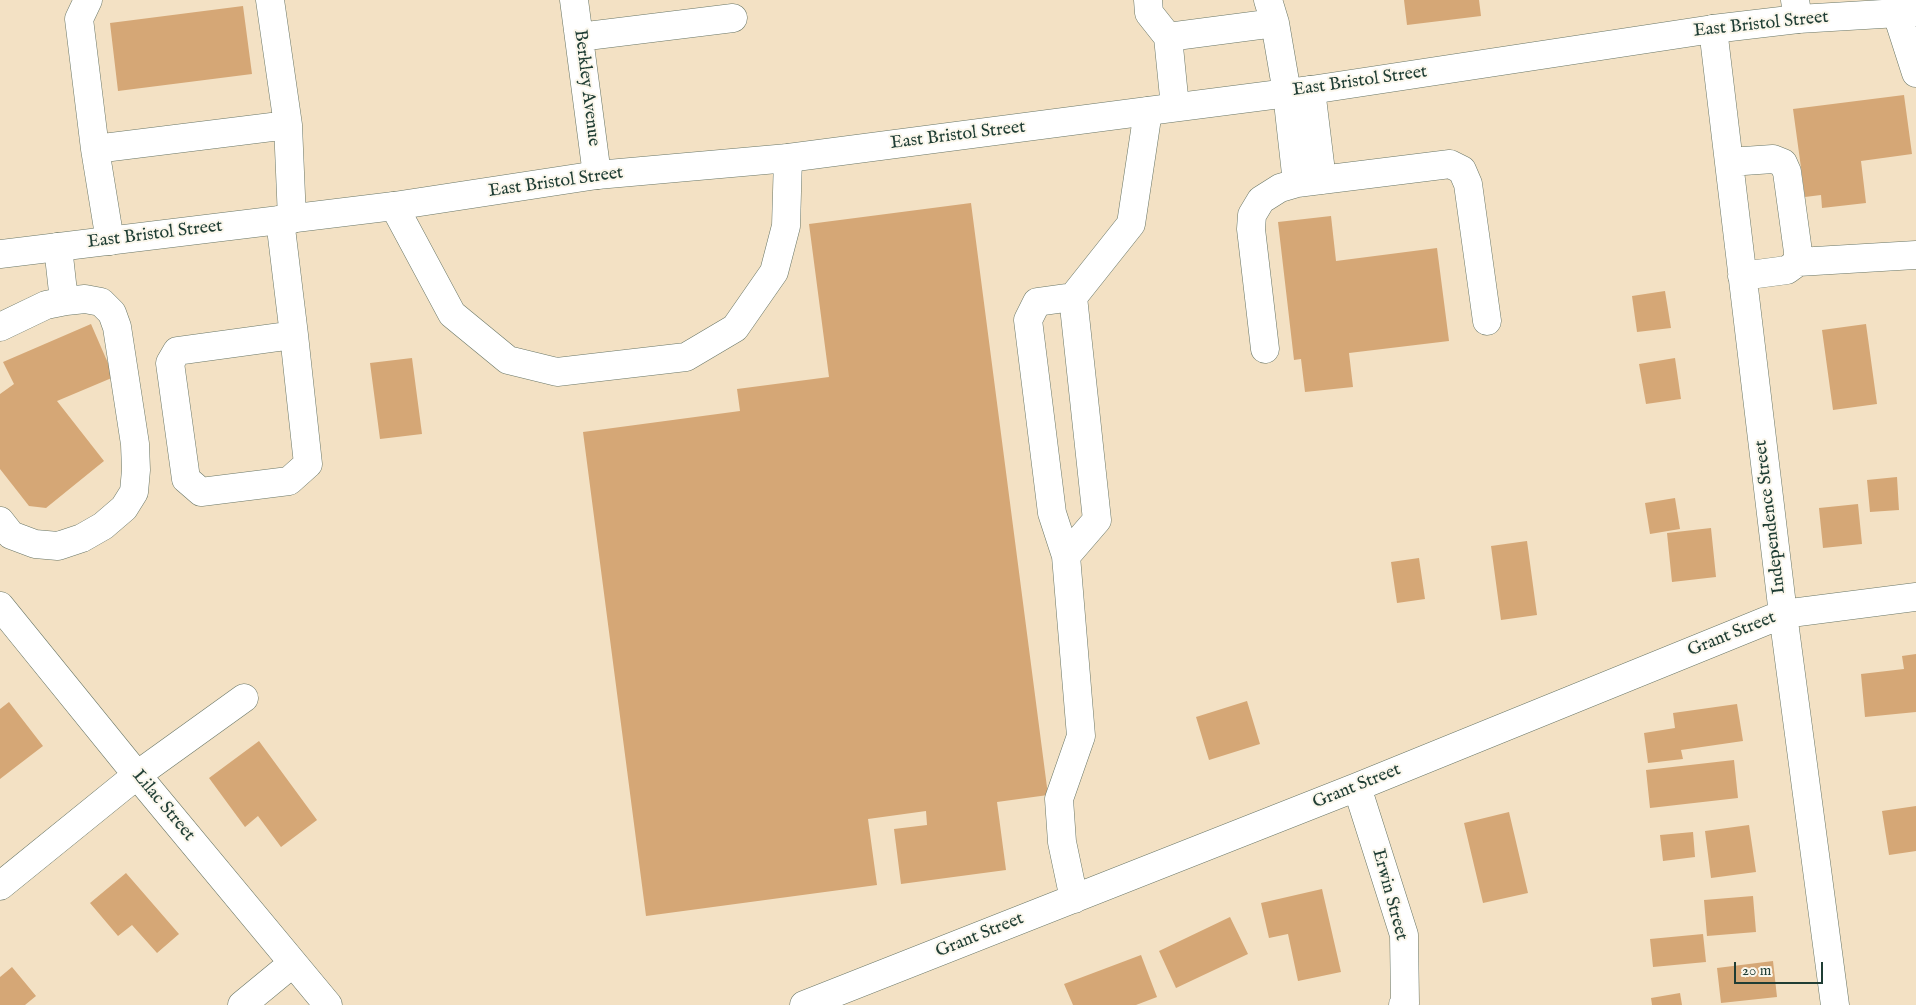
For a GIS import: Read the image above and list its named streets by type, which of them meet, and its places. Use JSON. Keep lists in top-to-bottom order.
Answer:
{
  "streets": {
    "street": [
      "East Bristol Street",
      "Berkley Avenue",
      "Independence Street",
      "Grant Street",
      "Lilac Street",
      "Erwin Street"
    ]
  },
  "crossings": [
    ["East Bristol Street", "Berkley Avenue"],
    ["East Bristol Street", "Independence Street"],
    ["Independence Street", "Grant Street"],
    ["Grant Street", "Erwin Street"]
  ],
  "scale_bar": "20 m"
}
